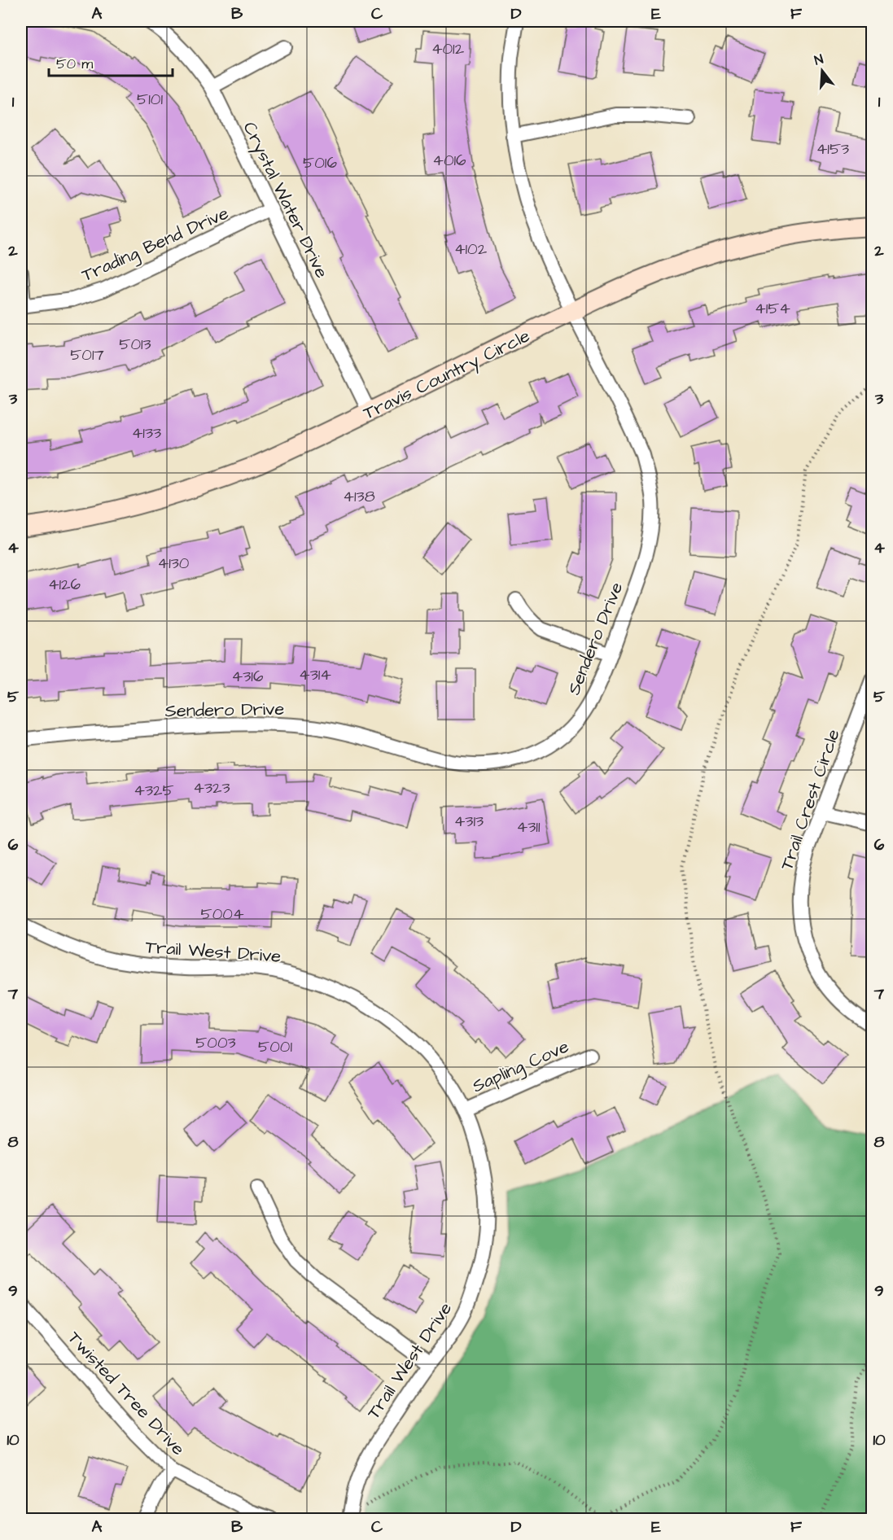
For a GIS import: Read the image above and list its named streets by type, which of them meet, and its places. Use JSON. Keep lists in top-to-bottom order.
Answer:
{
  "streets": {
    "street": [
      "Crystal Water Drive",
      "Trading Bend Drive",
      "Travis Country Circle",
      "Sendero Drive",
      "Trail Crest Circle",
      "Trail West Drive",
      "Sapling Cove",
      "Twisted Tree Drive"
    ]
  },
  "crossings": [
    ["Crystal Water Drive", "Trading Bend Drive"],
    ["Crystal Water Drive", "Travis Country Circle"],
    ["Travis Country Circle", "Sendero Drive"],
    ["Trail West Drive", "Sapling Cove"]
  ],
  "house_numbers": [
    "4012",
    "5101",
    "4153",
    "4016",
    "5016",
    "4102",
    "4154",
    "5013",
    "5017",
    "4133",
    "4138",
    "4130",
    "4126",
    "4314",
    "4316",
    "4323",
    "4325",
    "4313",
    "4311",
    "5004",
    "5003",
    "5001"
  ],
  "scale_bar": "50 m",
  "north": "top",
  "grid": {
    "columns": [
      "A",
      "B",
      "C",
      "D",
      "E",
      "F"
    ],
    "rows": [
      "1",
      "2",
      "3",
      "4",
      "5",
      "6",
      "7",
      "8",
      "9",
      "10"
    ]
  }
}
